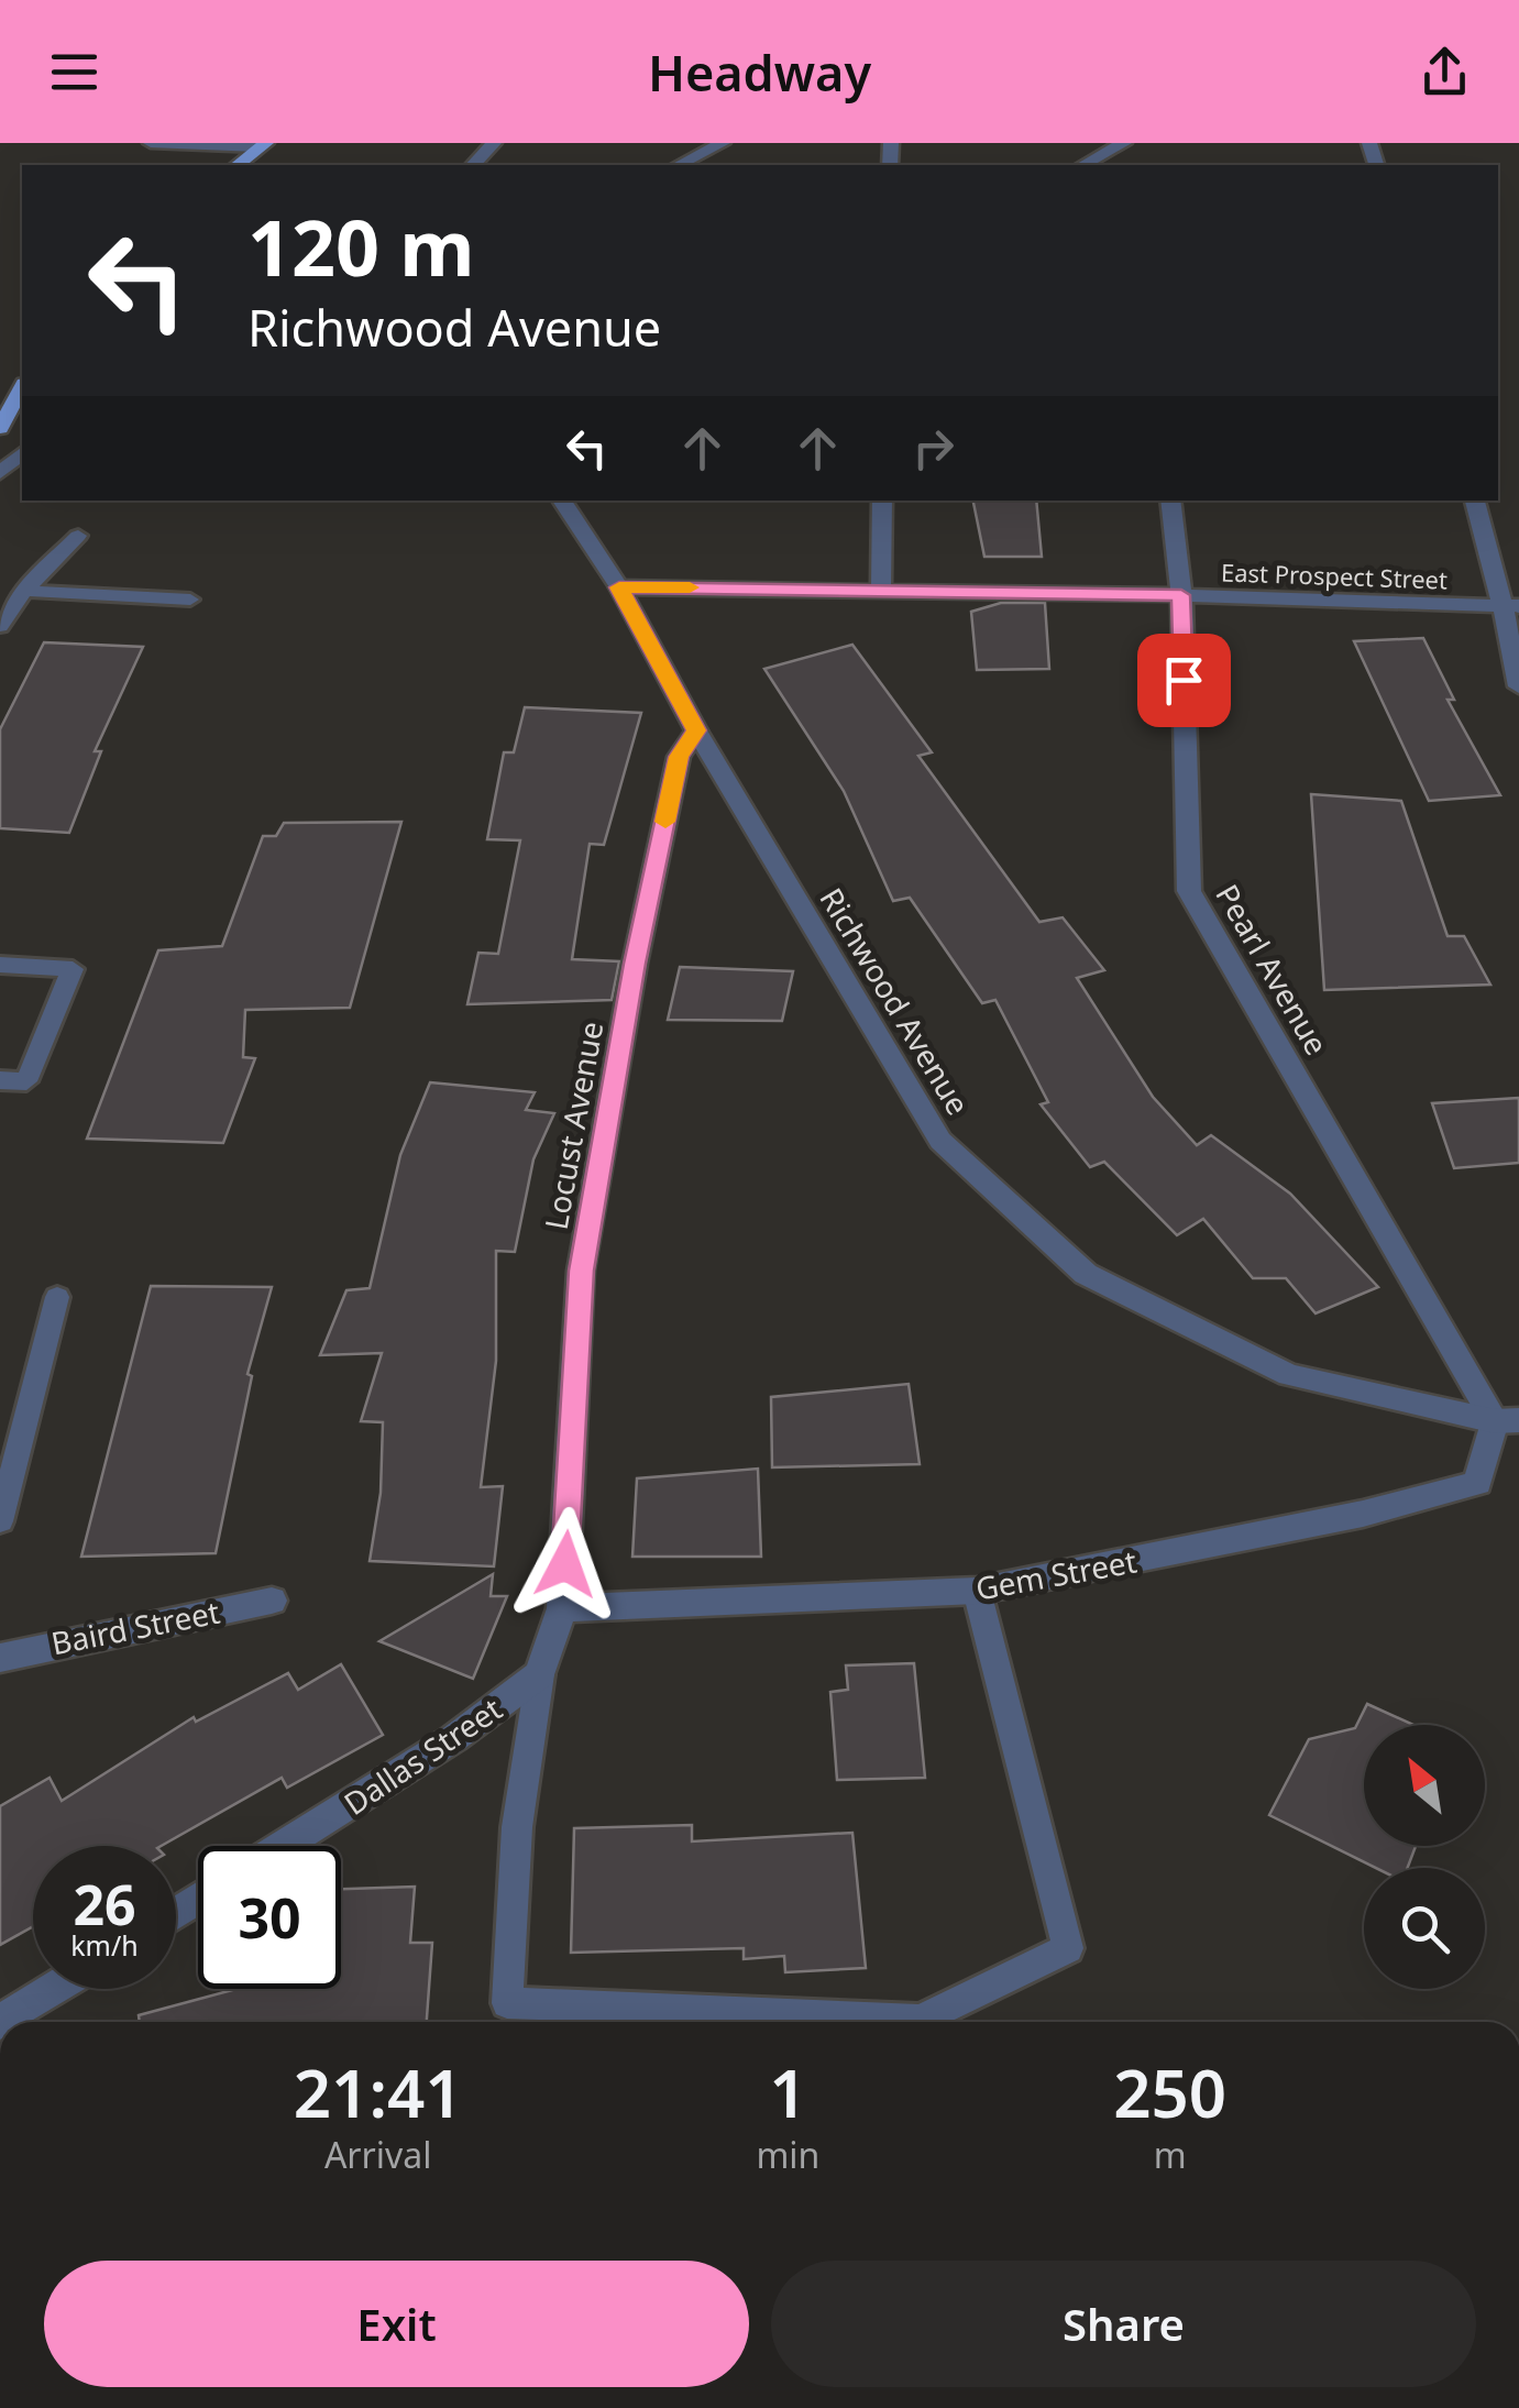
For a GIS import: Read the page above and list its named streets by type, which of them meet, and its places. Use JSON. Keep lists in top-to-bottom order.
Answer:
{
  "streets": {
    "street": [
      "East Prospect Street",
      "Pearl Avenue",
      "Richwood Avenue",
      "Locust Avenue",
      "Gem Street",
      "Baird Street",
      "Dallas Street"
    ]
  },
  "crossings": [
    ["East Prospect Street", "Pearl Avenue"],
    ["East Prospect Street", "Richwood Avenue"],
    ["Pearl Avenue", "Richwood Avenue"],
    ["Pearl Avenue", "Gem Street"],
    ["Richwood Avenue", "Locust Avenue"],
    ["Richwood Avenue", "Gem Street"],
    ["Locust Avenue", "Gem Street"]
  ],
  "north": "top left",
  "page": {
    "header": "Headway",
    "turn": ["120 m", "Richwood Avenue"],
    "speed": "26 km/h",
    "limit": "30",
    "eta": [
      "21:41",
      "Arrival",
      "1",
      "min",
      "250",
      "m"
    ],
    "buttons": ["Exit", "Share"]
  }
}
